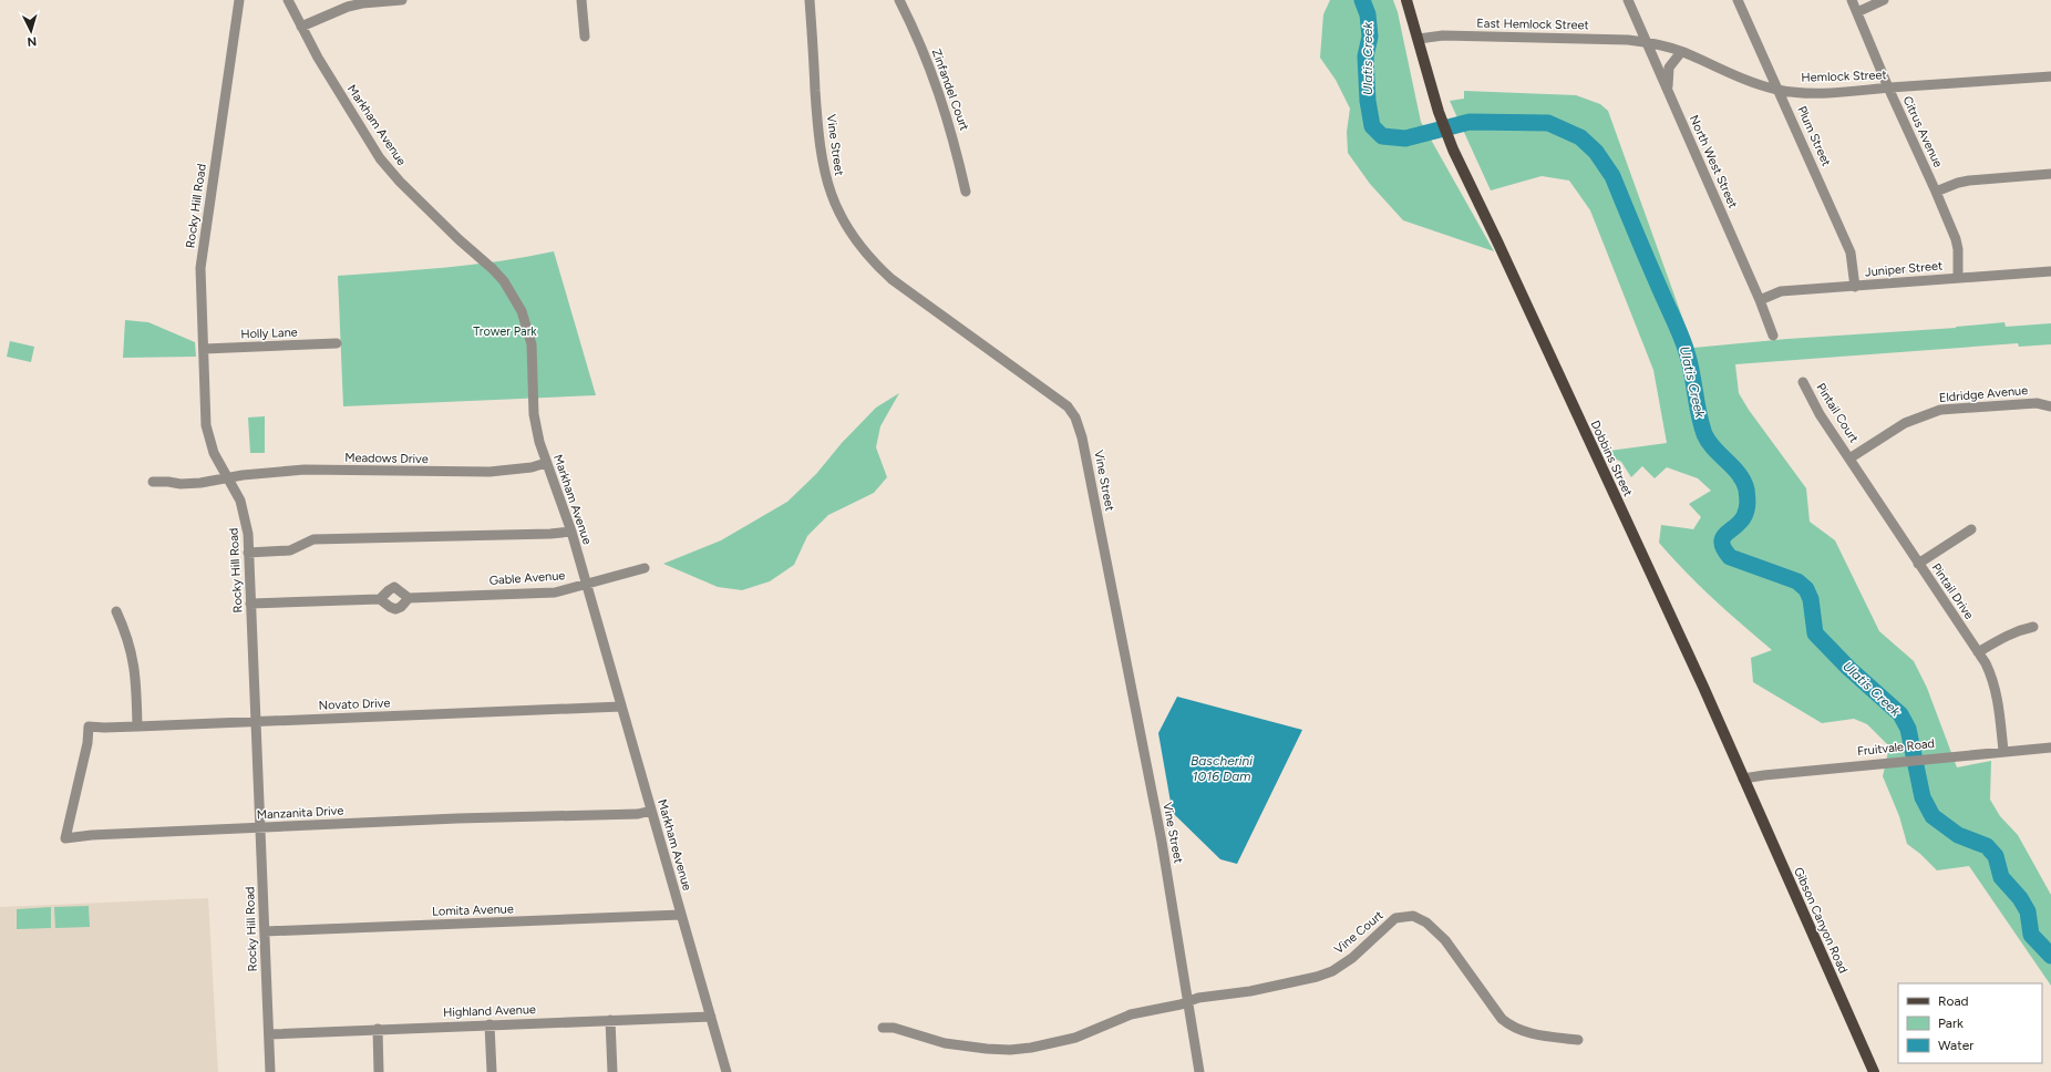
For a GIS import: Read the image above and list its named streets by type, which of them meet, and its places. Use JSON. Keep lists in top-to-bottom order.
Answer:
{
  "streets": {
    "main road": ["Dobbins Street", "Gibson Canyon Road"],
    "street": [
      "East Hemlock Street",
      "Hemlock Street",
      "Zinfandel Court",
      "Markham Avenue",
      "Citrus Avenue",
      "Plum Street",
      "Vine Street",
      "North West Street",
      "Rocky Hill Road",
      "Juniper Street",
      "Holly Lane",
      "Eldridge Avenue",
      "Pintail Court",
      "Meadows Drive",
      "Gable Avenue",
      "Pintail Drive",
      "Novato Drive",
      "Fruitvale Road",
      "Manzanita Drive",
      "Lomita Avenue",
      "Vine Court",
      "Highland Avenue"
    ]
  },
  "crossings": [
    ["East Hemlock Street", "Hemlock Street"],
    ["East Hemlock Street", "North West Street"],
    ["East Hemlock Street", "Dobbins Street"],
    ["Hemlock Street", "Citrus Avenue"],
    ["Hemlock Street", "Plum Street"],
    ["Hemlock Street", "North West Street"],
    ["Markham Avenue", "Meadows Drive"],
    ["Markham Avenue", "Gable Avenue"],
    ["Markham Avenue", "Novato Drive"],
    ["Markham Avenue", "Manzanita Drive"],
    ["Markham Avenue", "Lomita Avenue"],
    ["Markham Avenue", "Highland Avenue"],
    ["Citrus Avenue", "Juniper Street"],
    ["Plum Street", "Juniper Street"],
    ["Vine Street", "Vine Court"],
    ["North West Street", "Juniper Street"],
    ["Rocky Hill Road", "Holly Lane"],
    ["Rocky Hill Road", "Meadows Drive"],
    ["Rocky Hill Road", "Gable Avenue"],
    ["Rocky Hill Road", "Novato Drive"],
    ["Rocky Hill Road", "Manzanita Drive"],
    ["Rocky Hill Road", "Lomita Avenue"],
    ["Rocky Hill Road", "Highland Avenue"],
    ["Eldridge Avenue", "Pintail Court"],
    ["Eldridge Avenue", "Pintail Drive"],
    ["Pintail Court", "Pintail Drive"],
    ["Dobbins Street", "Fruitvale Road"],
    ["Dobbins Street", "Gibson Canyon Road"],
    ["Pintail Drive", "Fruitvale Road"],
    ["Novato Drive", "Manzanita Drive"],
    ["Fruitvale Road", "Gibson Canyon Road"]
  ],
  "water": ["Ulatis Creek", "Bascherini 1016 Dam"],
  "parks": ["Trower Park"],
  "legend": ["Road", "Park", "Water"],
  "north": "bottom"
}
